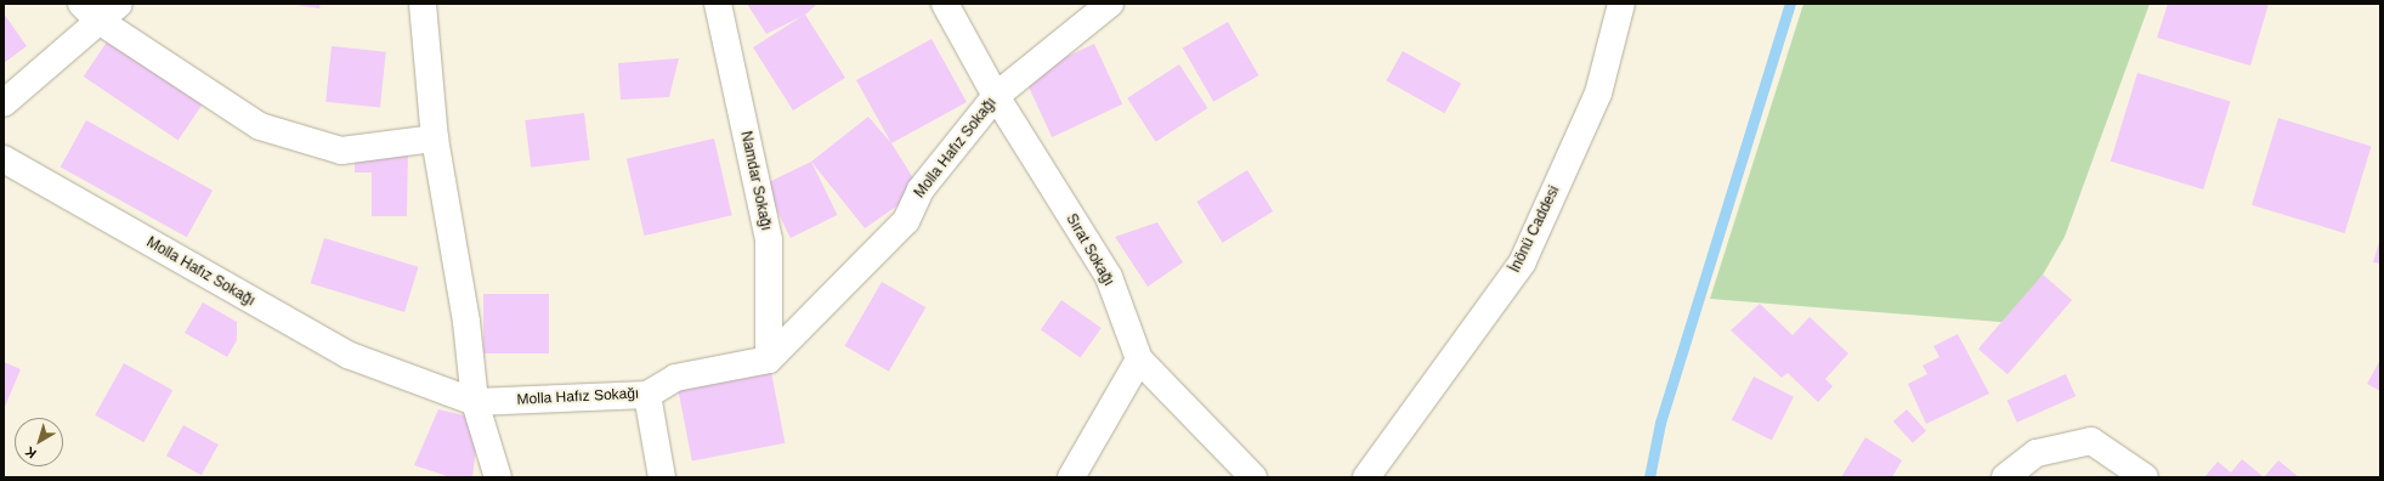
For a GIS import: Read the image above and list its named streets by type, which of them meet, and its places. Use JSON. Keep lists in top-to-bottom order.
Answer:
{
  "streets": {
    "street": [
      "Molla Hafız Sokağı",
      "Namdar Sokağı",
      "İnönü Caddesi",
      "Sırat Sokağı"
    ]
  },
  "crossings": [
    ["Molla Hafız Sokağı", "Namdar Sokağı"],
    ["Molla Hafız Sokağı", "Sırat Sokağı"]
  ],
  "north": "bottom left"
}
